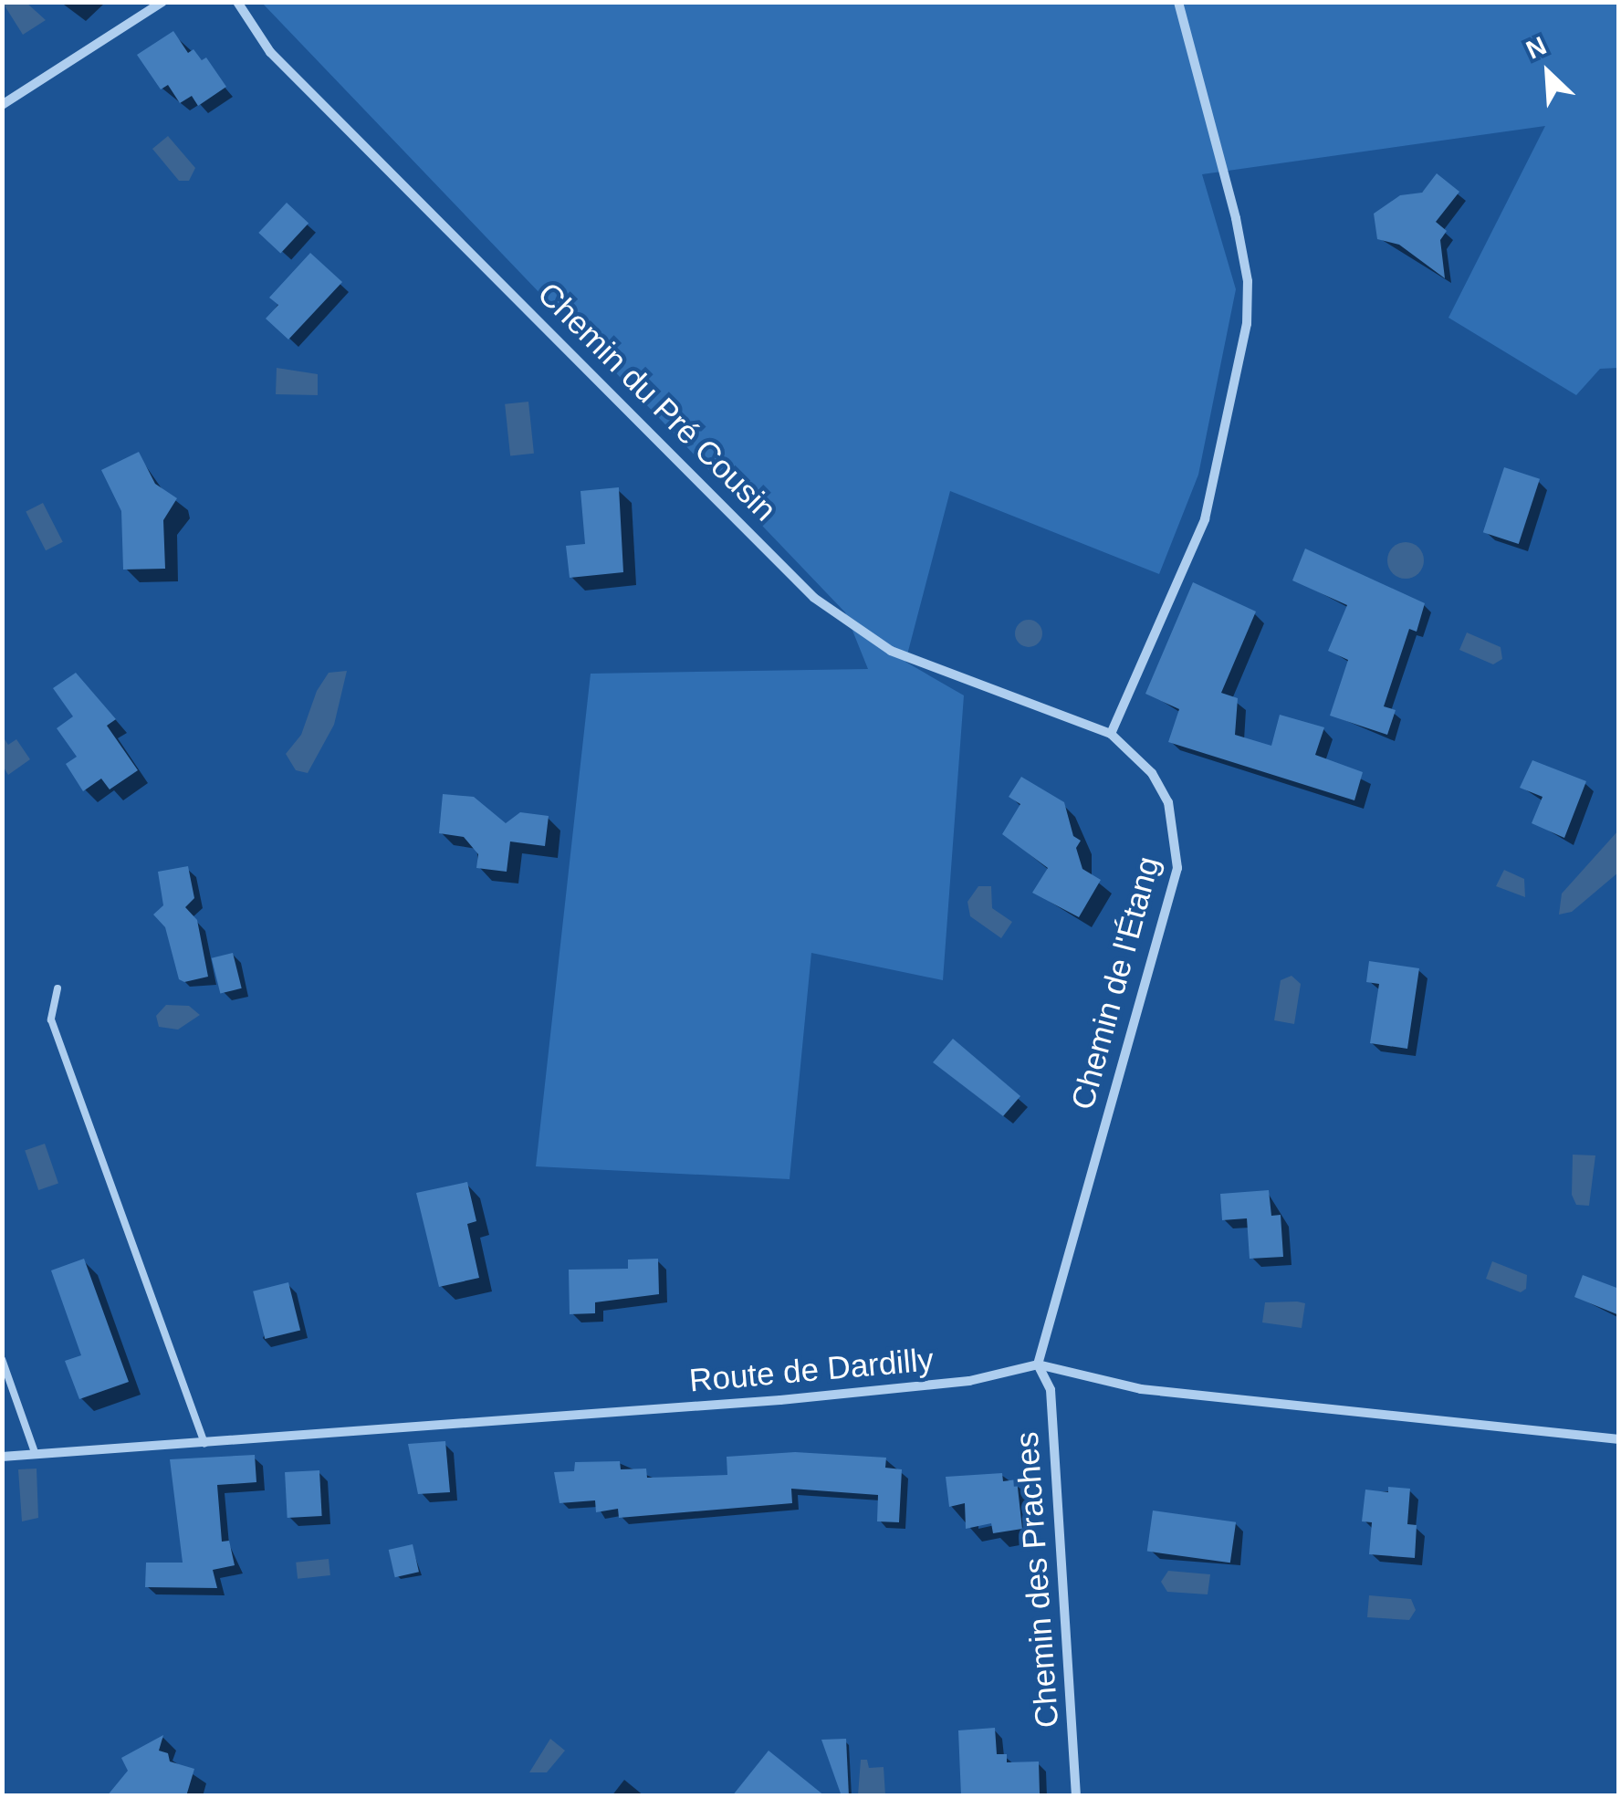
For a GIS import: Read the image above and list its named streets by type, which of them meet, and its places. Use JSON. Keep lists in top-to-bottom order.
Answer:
{
  "streets": {
    "street": [
      "Chemin du Pré Cousin",
      "Chemin de l'Étang",
      "Route de Dardilly",
      "Chemin des Praches"
    ]
  },
  "crossings": [
    ["Chemin du Pré Cousin", "Chemin de l'Étang"],
    ["Chemin de l'Étang", "Route de Dardilly"],
    ["Chemin de l'Étang", "Chemin des Praches"],
    ["Route de Dardilly", "Chemin des Praches"]
  ],
  "north": "top left"
}
